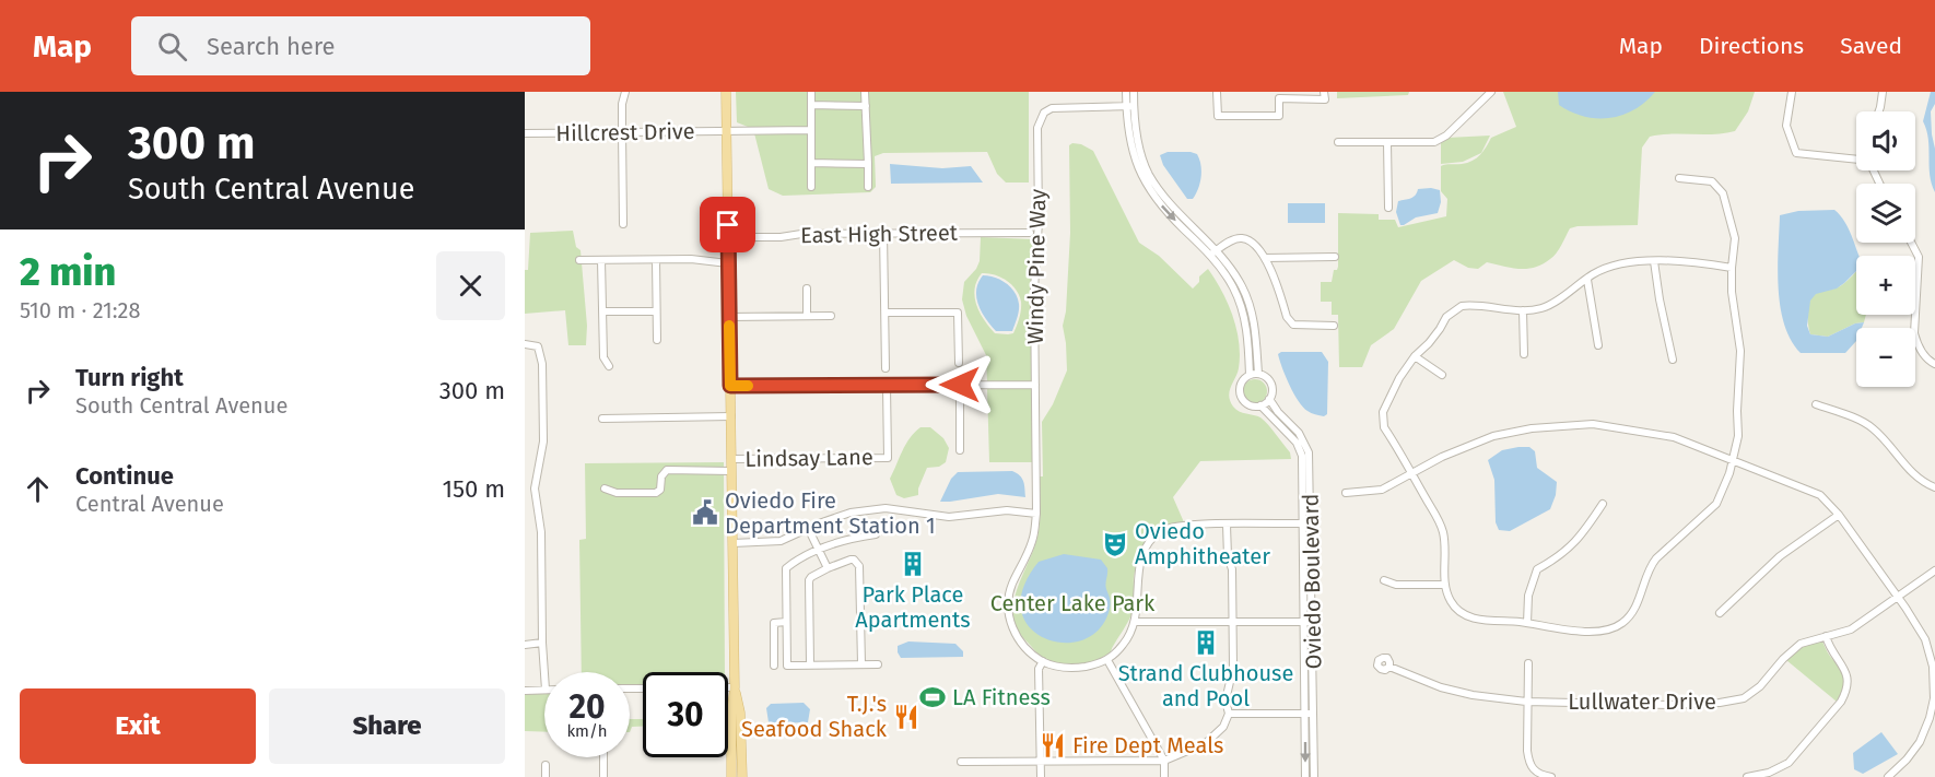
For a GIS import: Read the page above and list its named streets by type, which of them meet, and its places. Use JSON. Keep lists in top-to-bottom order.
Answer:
{
  "streets": {
    "street": [
      "Hillcrest Drive",
      "East High Street",
      "Windy Pine Way",
      "Lindsay Lane",
      "Oviedo Boulevard",
      "Lullwater Drive"
    ]
  },
  "parks": ["Center Lake Park"],
  "places": {
    "public building": ["Oviedo Fire Department Station 1"],
    "theatre": ["Oviedo Amphitheater"],
    "building": ["Park Place Apartments", "Strand Clubhouse and Pool"],
    "sports": ["LA Fitness"],
    "restaurant": ["T.J.'s Seafood Shack", "Fire Dept Meals"]
  },
  "page": {
    "header": "Map",
    "search": "Search here",
    "nav": ["Map", "Directions", "Saved"],
    "turn": ["300 m", "South Central Avenue"],
    "map_buttons": ["+", "−"],
    "heading": ["2 min", "510 m · 21:28"],
    "list": [
      {
        "name": "Turn right",
        "note": "South Central Avenue",
        "value": "300 m"
      },
      {
        "name": "Continue",
        "note": "Central Avenue",
        "value": "150 m"
      }
    ],
    "speed": "20 km/h",
    "limit": "30",
    "buttons": ["Exit", "Share"]
  }
}
